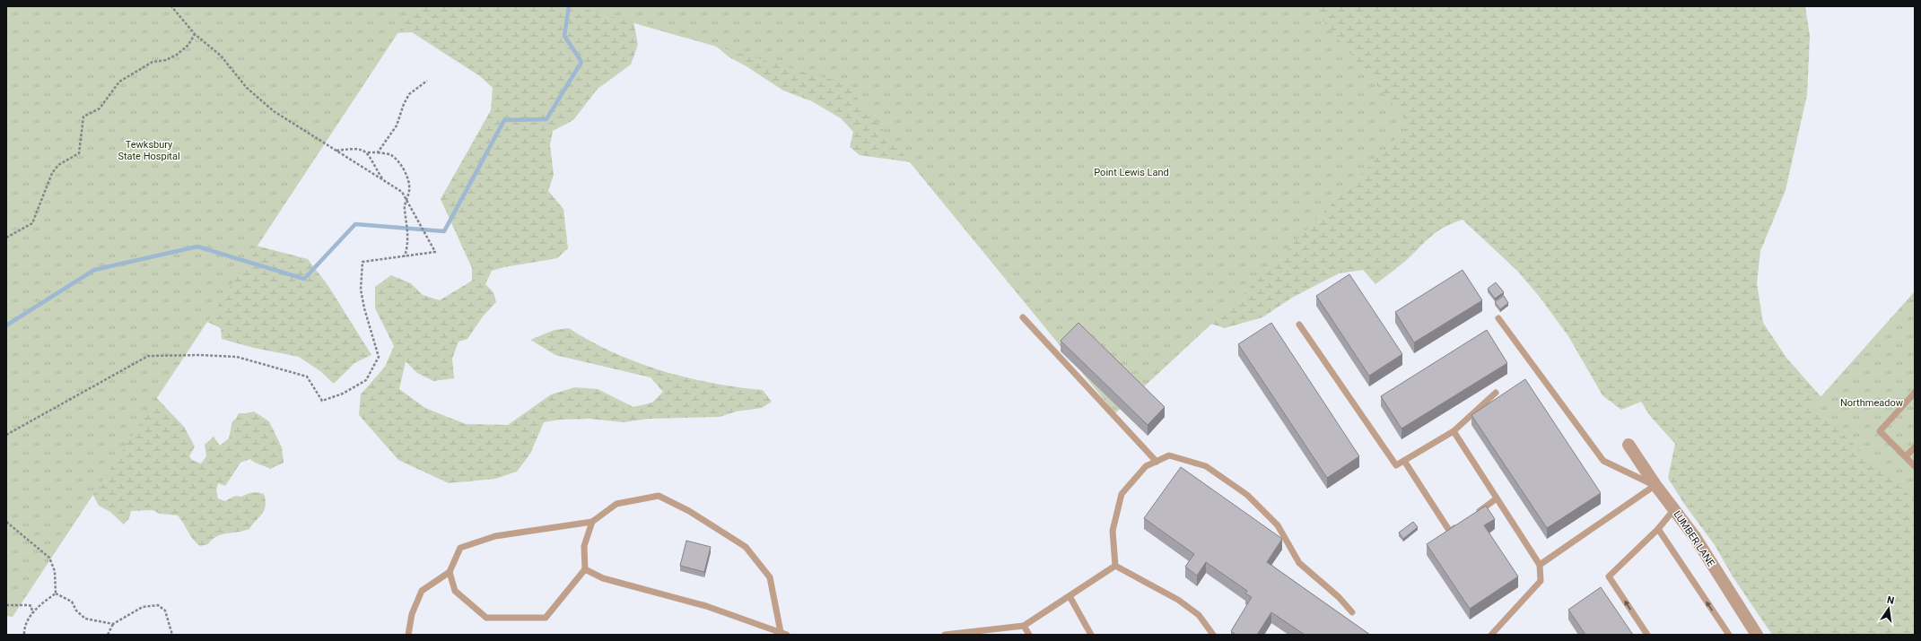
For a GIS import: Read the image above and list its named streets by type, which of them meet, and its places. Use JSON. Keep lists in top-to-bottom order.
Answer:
{
  "streets": {
    "street": ["LUMBER LANE"]
  },
  "parks": ["Tewksbury State Hospital", "Point Lewis Land", "Northmeadow"],
  "north": "top"
}
